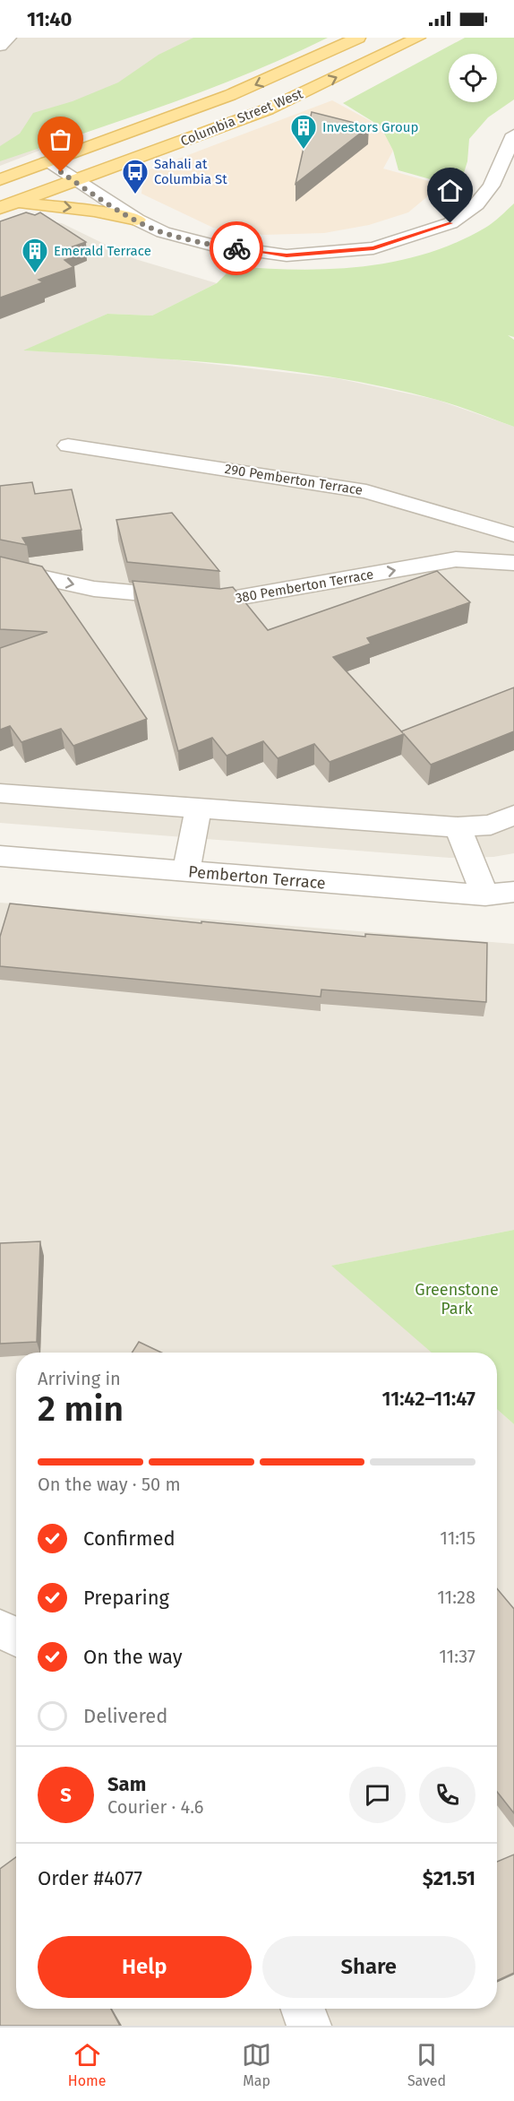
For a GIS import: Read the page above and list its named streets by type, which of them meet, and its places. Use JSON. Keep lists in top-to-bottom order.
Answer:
{
  "streets": {
    "main road": ["Columbia Street West"],
    "street": ["290 Pemberton Terrace", "380 Pemberton Terrace", "Pemberton Terrace"]
  },
  "parks": ["Greenstone Park"],
  "places": {
    "building": ["Investors Group", "Emerald Terrace"],
    "bus stop": ["Sahali at Columbia St"]
  },
  "page": {
    "status": "11:40",
    "heading": ["2 min", "Arriving in", "11:42–11:47"],
    "panel": [
      "Sam",
      "Courier · 4.6",
      "Order #4077",
      "$21.51"
    ],
    "bar": "On the way · 50 m",
    "list": [
      ["Confirmed", "11:15"],
      ["Preparing", "11:28"],
      ["On the way", "11:37"],
      "Delivered"
    ],
    "round": "S",
    "buttons": ["Help", "Share"],
    "tabs": ["Home", "Map", "Saved"]
  }
}
